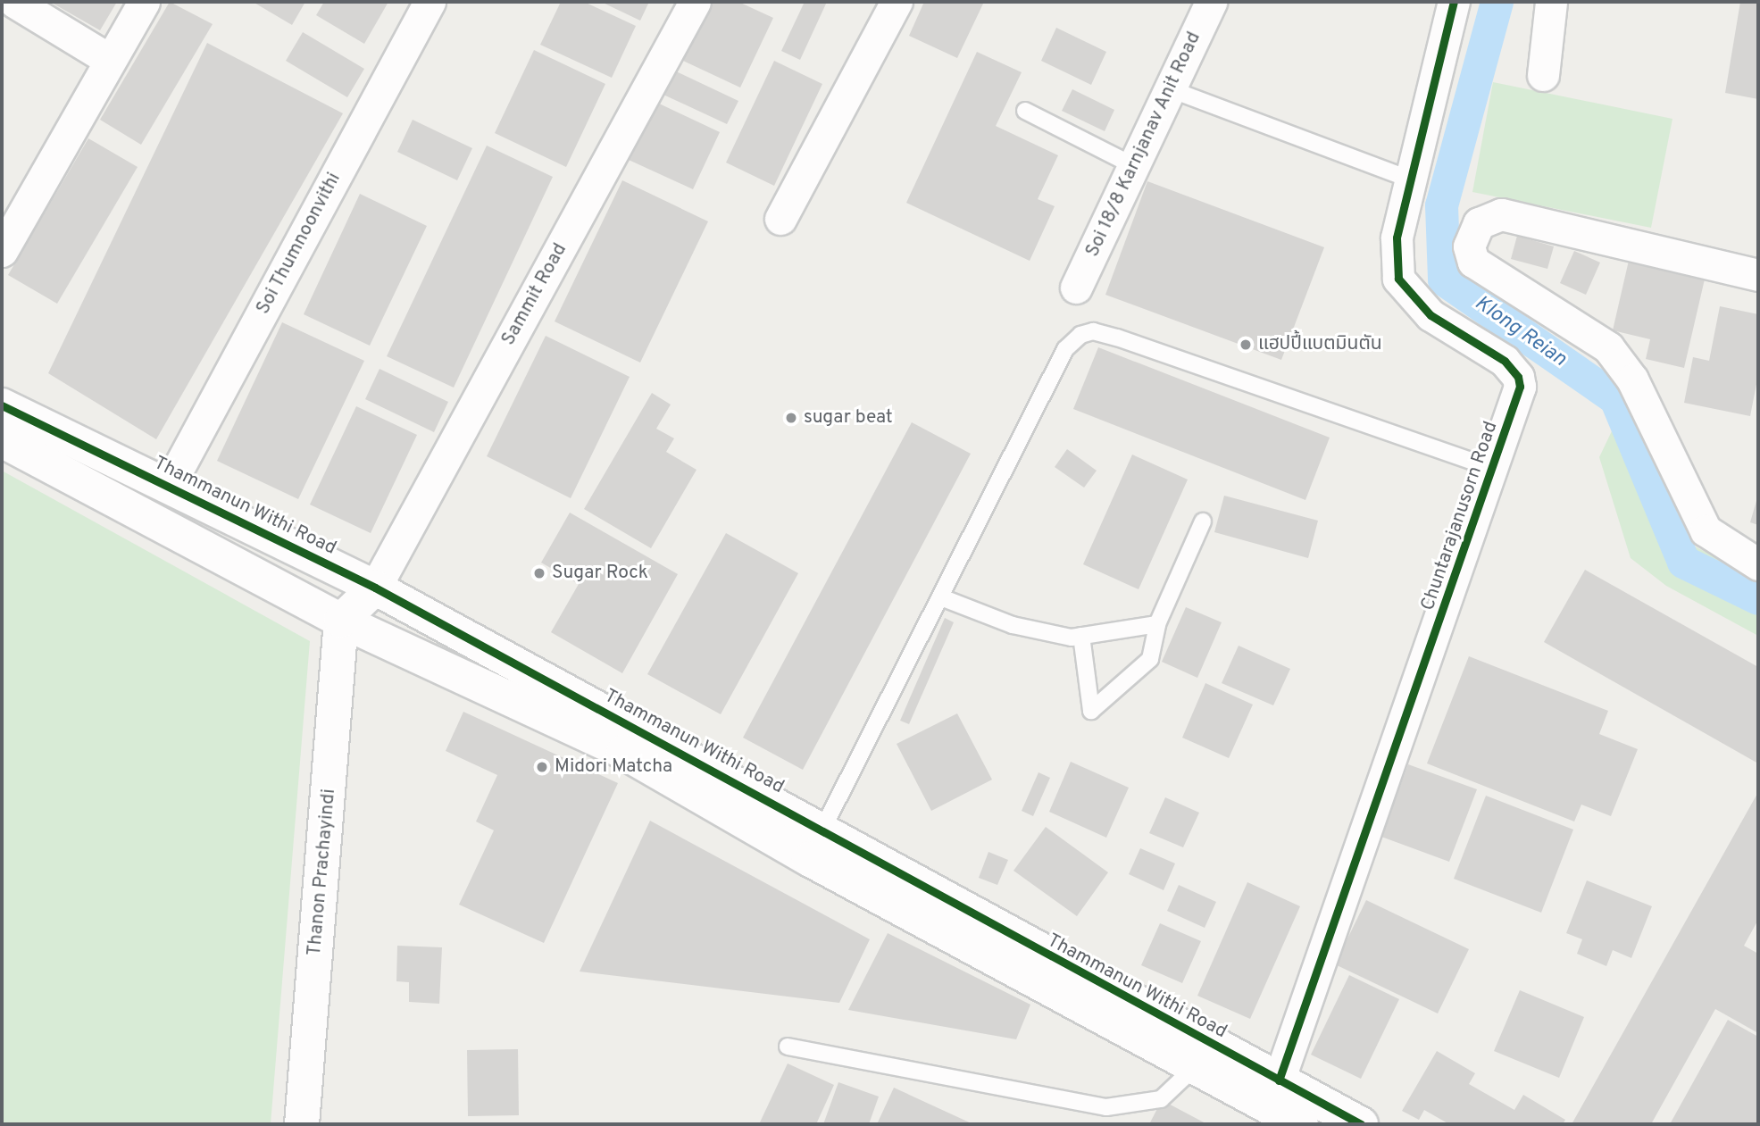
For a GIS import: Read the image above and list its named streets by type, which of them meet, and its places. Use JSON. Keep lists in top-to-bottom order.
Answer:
{
  "streets": {
    "street": [
      "Soi 18/8 Karnjanav Anit Road",
      "Soi Thumnoonvithi",
      "Sammit Road",
      "Thammanun Withi Road",
      "Chuntarajanusorn Road",
      "Thanon Prachayindi"
    ]
  },
  "crossings": [
    ["Soi Thumnoonvithi", "Thammanun Withi Road"],
    ["Sammit Road", "Thammanun Withi Road"],
    ["Thammanun Withi Road", "Chuntarajanusorn Road"]
  ],
  "water": ["Klong Reian"],
  "places": [
    "แฮปปี้แบตมินตัน",
    "sugar beat",
    "Sugar Rock",
    "Midori Matcha"
  ]
}
